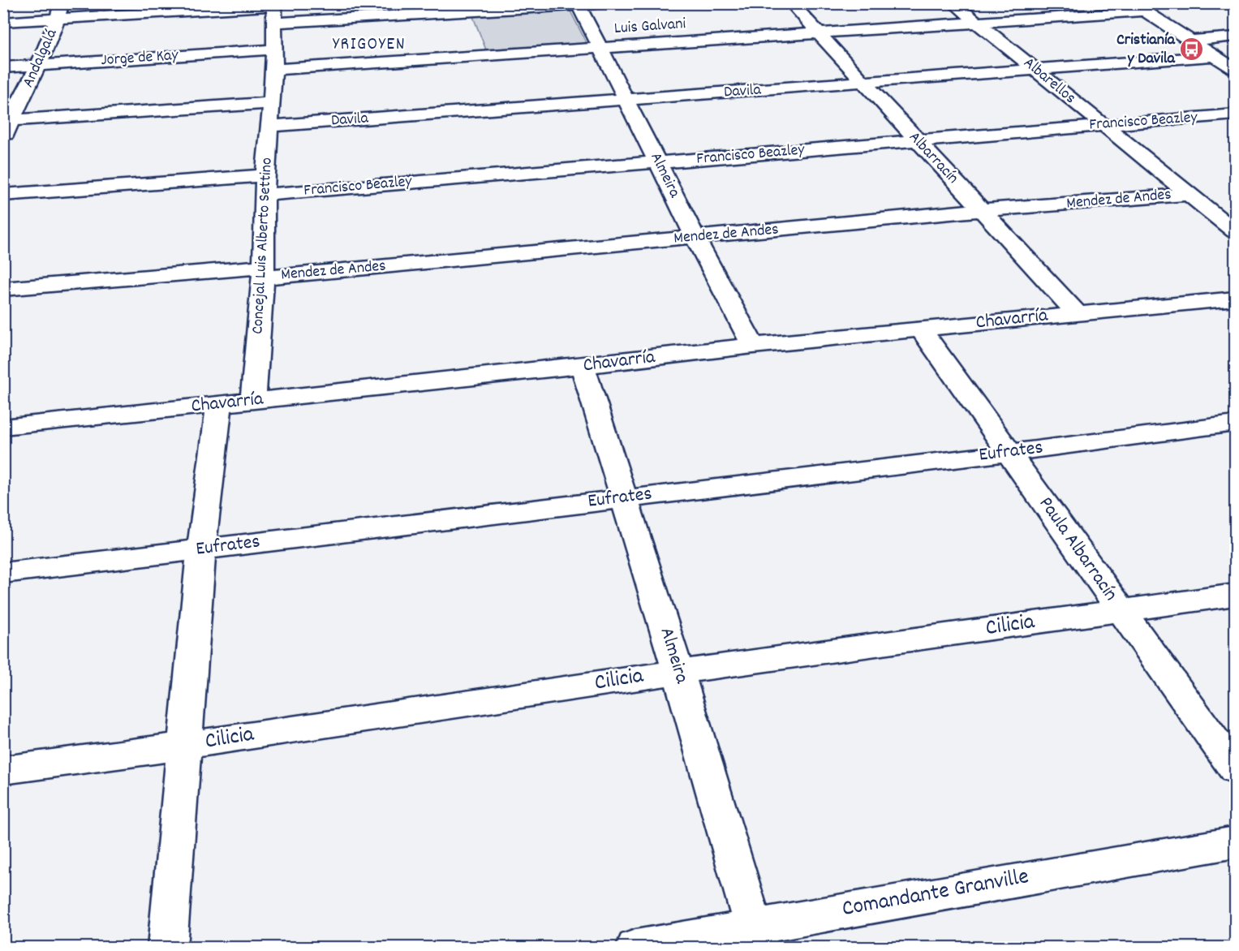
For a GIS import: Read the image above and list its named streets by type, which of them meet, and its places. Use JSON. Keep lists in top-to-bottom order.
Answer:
{
  "streets": {
    "street": [
      "Luis Galvani",
      "Andalgalá",
      "Jorge de Kay",
      "Albarellos",
      "Davila",
      "Francisco Beazley",
      "Albarracín",
      "Almeira",
      "Mendez de Andes",
      "Concejal Luis Alberto Settino",
      "Chavarría",
      "Eufrates",
      "Paula Albarracín",
      "Cilicia",
      "Comandante Granville"
    ]
  },
  "crossings": [
    ["Luis Galvani", "Albarellos"],
    ["Luis Galvani", "Albarracín"],
    ["Luis Galvani", "Almeira"],
    ["Luis Galvani", "Concejal Luis Alberto Settino"],
    ["Andalgalá", "Jorge de Kay"],
    ["Jorge de Kay", "Concejal Luis Alberto Settino"],
    ["Albarellos", "Davila"],
    ["Albarellos", "Francisco Beazley"],
    ["Albarellos", "Mendez de Andes"],
    ["Davila", "Albarracín"],
    ["Davila", "Almeira"],
    ["Davila", "Concejal Luis Alberto Settino"],
    ["Francisco Beazley", "Albarracín"],
    ["Francisco Beazley", "Almeira"],
    ["Francisco Beazley", "Concejal Luis Alberto Settino"],
    ["Albarracín", "Mendez de Andes"],
    ["Albarracín", "Chavarría"],
    ["Almeira", "Mendez de Andes"],
    ["Almeira", "Chavarría"],
    ["Almeira", "Eufrates"],
    ["Almeira", "Cilicia"],
    ["Almeira", "Comandante Granville"],
    ["Mendez de Andes", "Concejal Luis Alberto Settino"],
    ["Concejal Luis Alberto Settino", "Chavarría"],
    ["Chavarría", "Paula Albarracín"],
    ["Eufrates", "Paula Albarracín"],
    ["Paula Albarracín", "Cilicia"]
  ],
  "districts": ["YRIGOYEN"],
  "places": {
    "bus stop": ["Cristianía y Davila"]
  }
}
